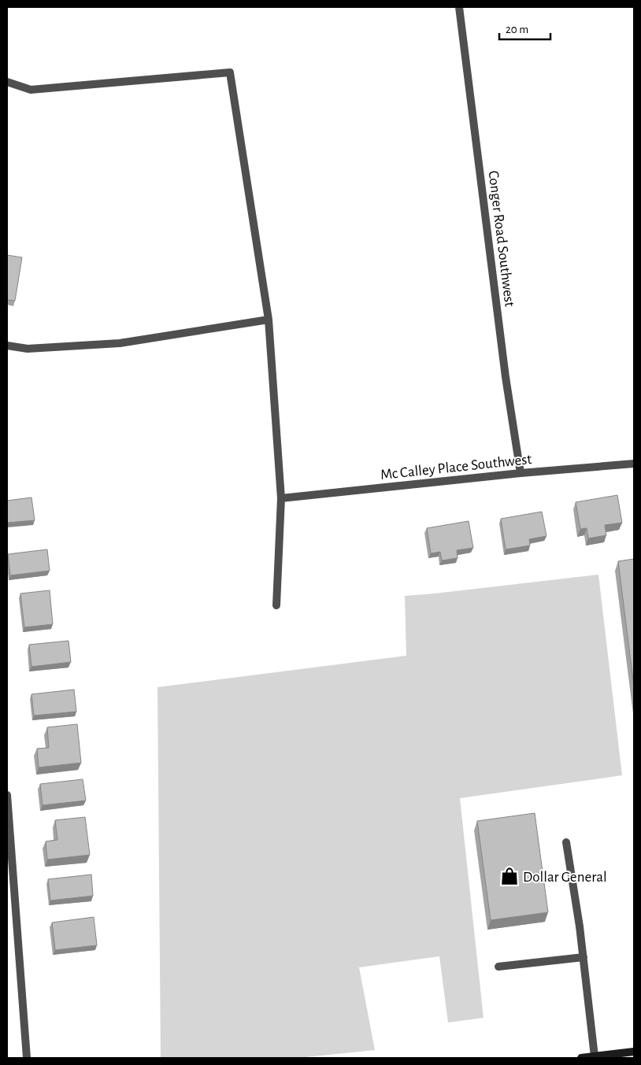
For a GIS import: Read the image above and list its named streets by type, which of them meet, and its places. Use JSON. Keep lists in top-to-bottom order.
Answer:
{
  "streets": {
    "street": ["Conger Road Southwest", "Mc Calley Place Southwest"]
  },
  "crossings": [
    ["Conger Road Southwest", "Mc Calley Place Southwest"]
  ],
  "places": {
    "shop": ["Dollar General"]
  },
  "scale_bar": "20 m"
}
